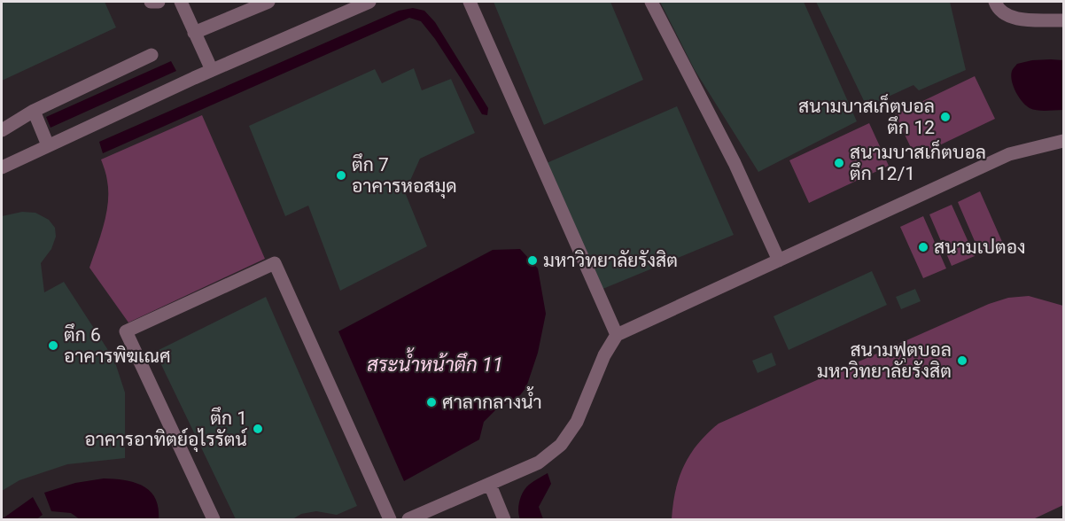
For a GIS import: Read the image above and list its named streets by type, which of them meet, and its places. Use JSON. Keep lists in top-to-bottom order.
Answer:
{
  "water": ["สระน้ำหน้าตึก 11"],
  "places": [
    "สนามบาสเก็ตบอล ตึก 12",
    "สนามบาสเก็ตบอล ตึก 12/1",
    "ตึก 7 อาคารหอสมุด",
    "สนามเปตอง",
    "มหาวิทยาลัยรังสิต",
    "ตึก 6 อาคารพิฆเณศ",
    "สนามฟุตบอล มหาวิทยาลัยรังสิต",
    "ศาลากลางน้ำ",
    "ตึก 1 อาคารอาทิตย์อุไรรัตน์"
  ]
}
